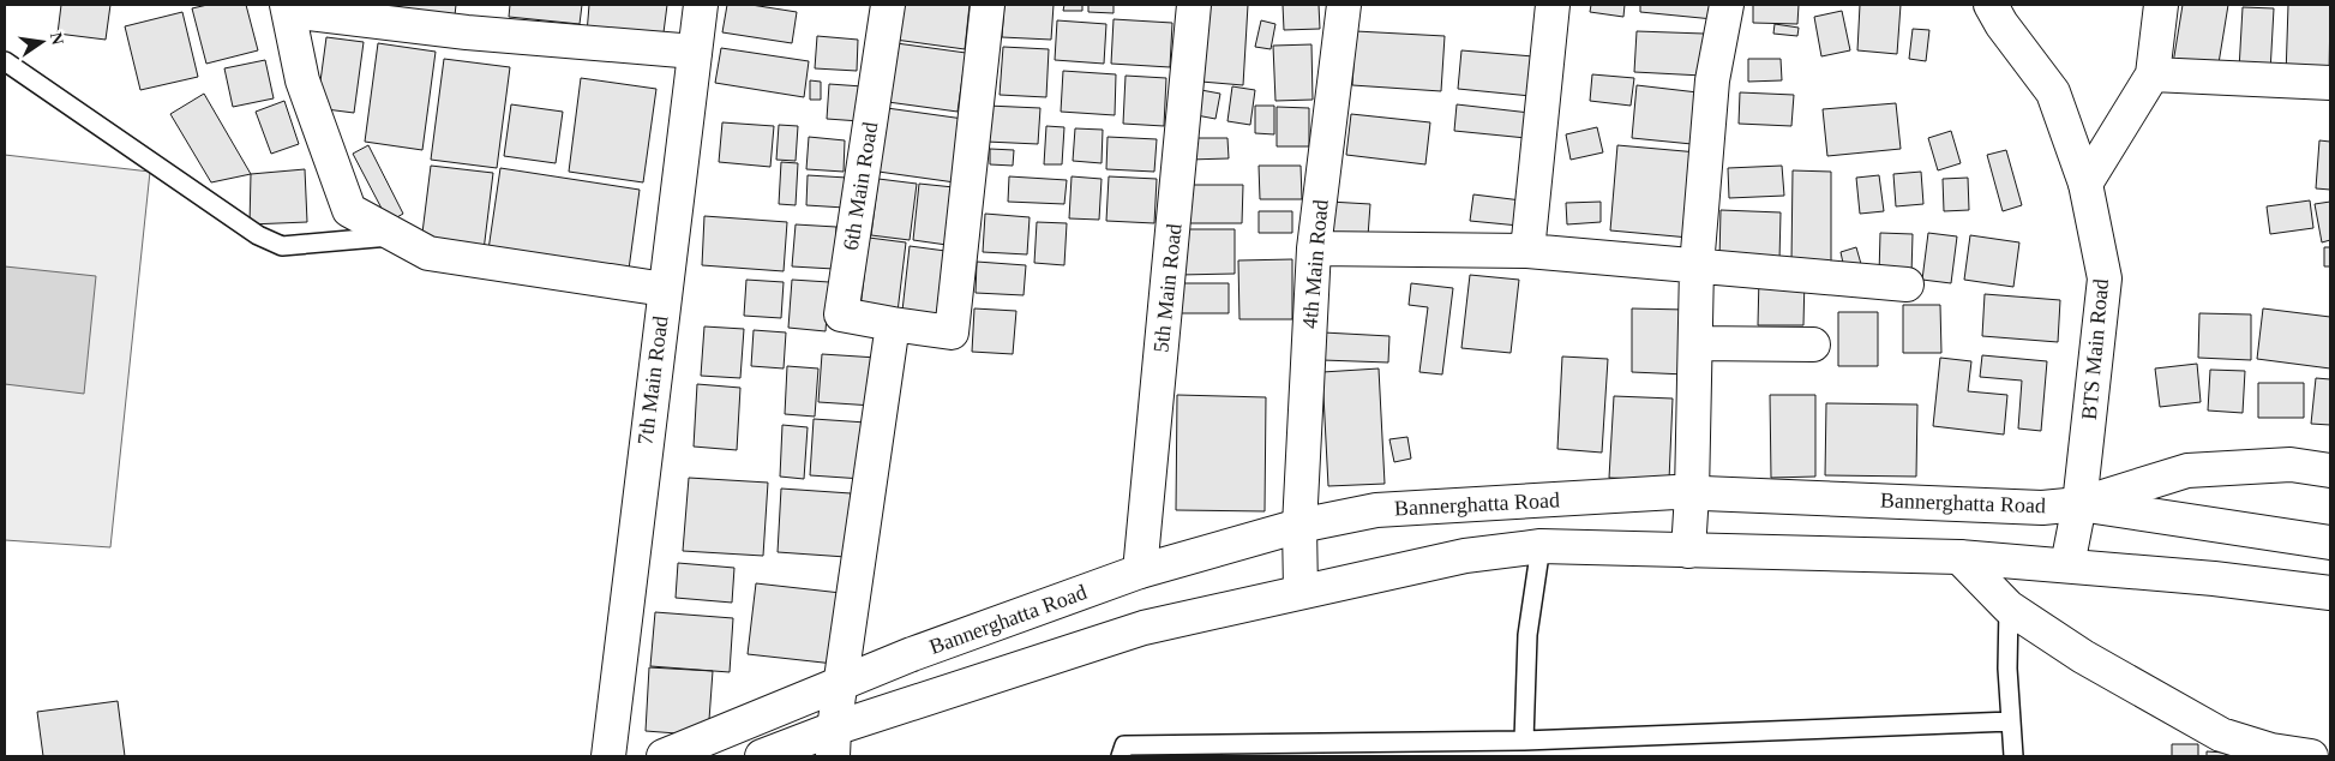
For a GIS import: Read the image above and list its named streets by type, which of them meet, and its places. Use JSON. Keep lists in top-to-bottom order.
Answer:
{
  "streets": {
    "street": [
      "6th Main Road",
      "4th Main Road",
      "5th Main Road",
      "BTS Main Road",
      "7th Main Road",
      "Bannerghatta Road"
    ]
  },
  "crossings": [
    ["4th Main Road", "Bannerghatta Road"],
    ["5th Main Road", "Bannerghatta Road"],
    ["BTS Main Road", "Bannerghatta Road"]
  ],
  "north": "right"
}
